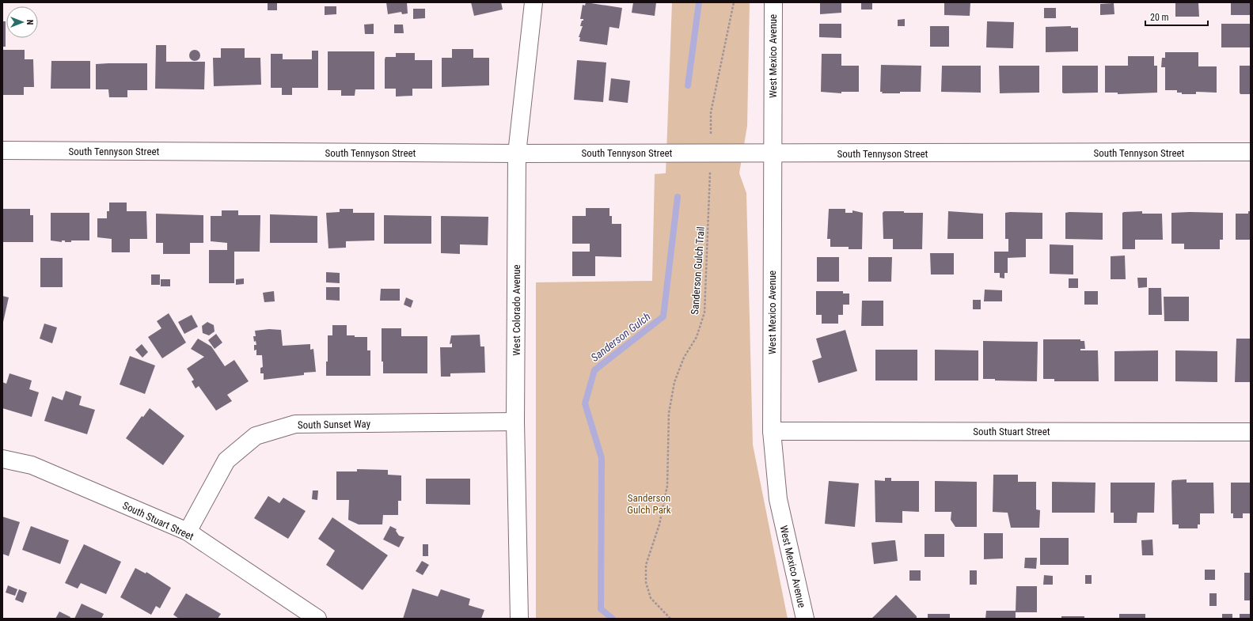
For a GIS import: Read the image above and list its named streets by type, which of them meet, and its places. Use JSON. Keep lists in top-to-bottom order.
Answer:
{
  "streets": {
    "street": [
      "West Mexico Avenue",
      "South Tennyson Street",
      "West Colorado Avenue",
      "South Sunset Way",
      "South Stuart Street"
    ],
    "path": ["Sanderson Gulch Trail"]
  },
  "crossings": [
    ["West Mexico Avenue", "South Tennyson Street"],
    ["West Mexico Avenue", "South Stuart Street"],
    ["South Tennyson Street", "Sanderson Gulch Trail"],
    ["South Tennyson Street", "West Colorado Avenue"],
    ["West Colorado Avenue", "South Sunset Way"],
    ["South Sunset Way", "South Stuart Street"]
  ],
  "water": ["Sanderson Gulch"],
  "parks": ["Sanderson Gulch Park"],
  "scale_bar": "20 m",
  "north": "right"
}
